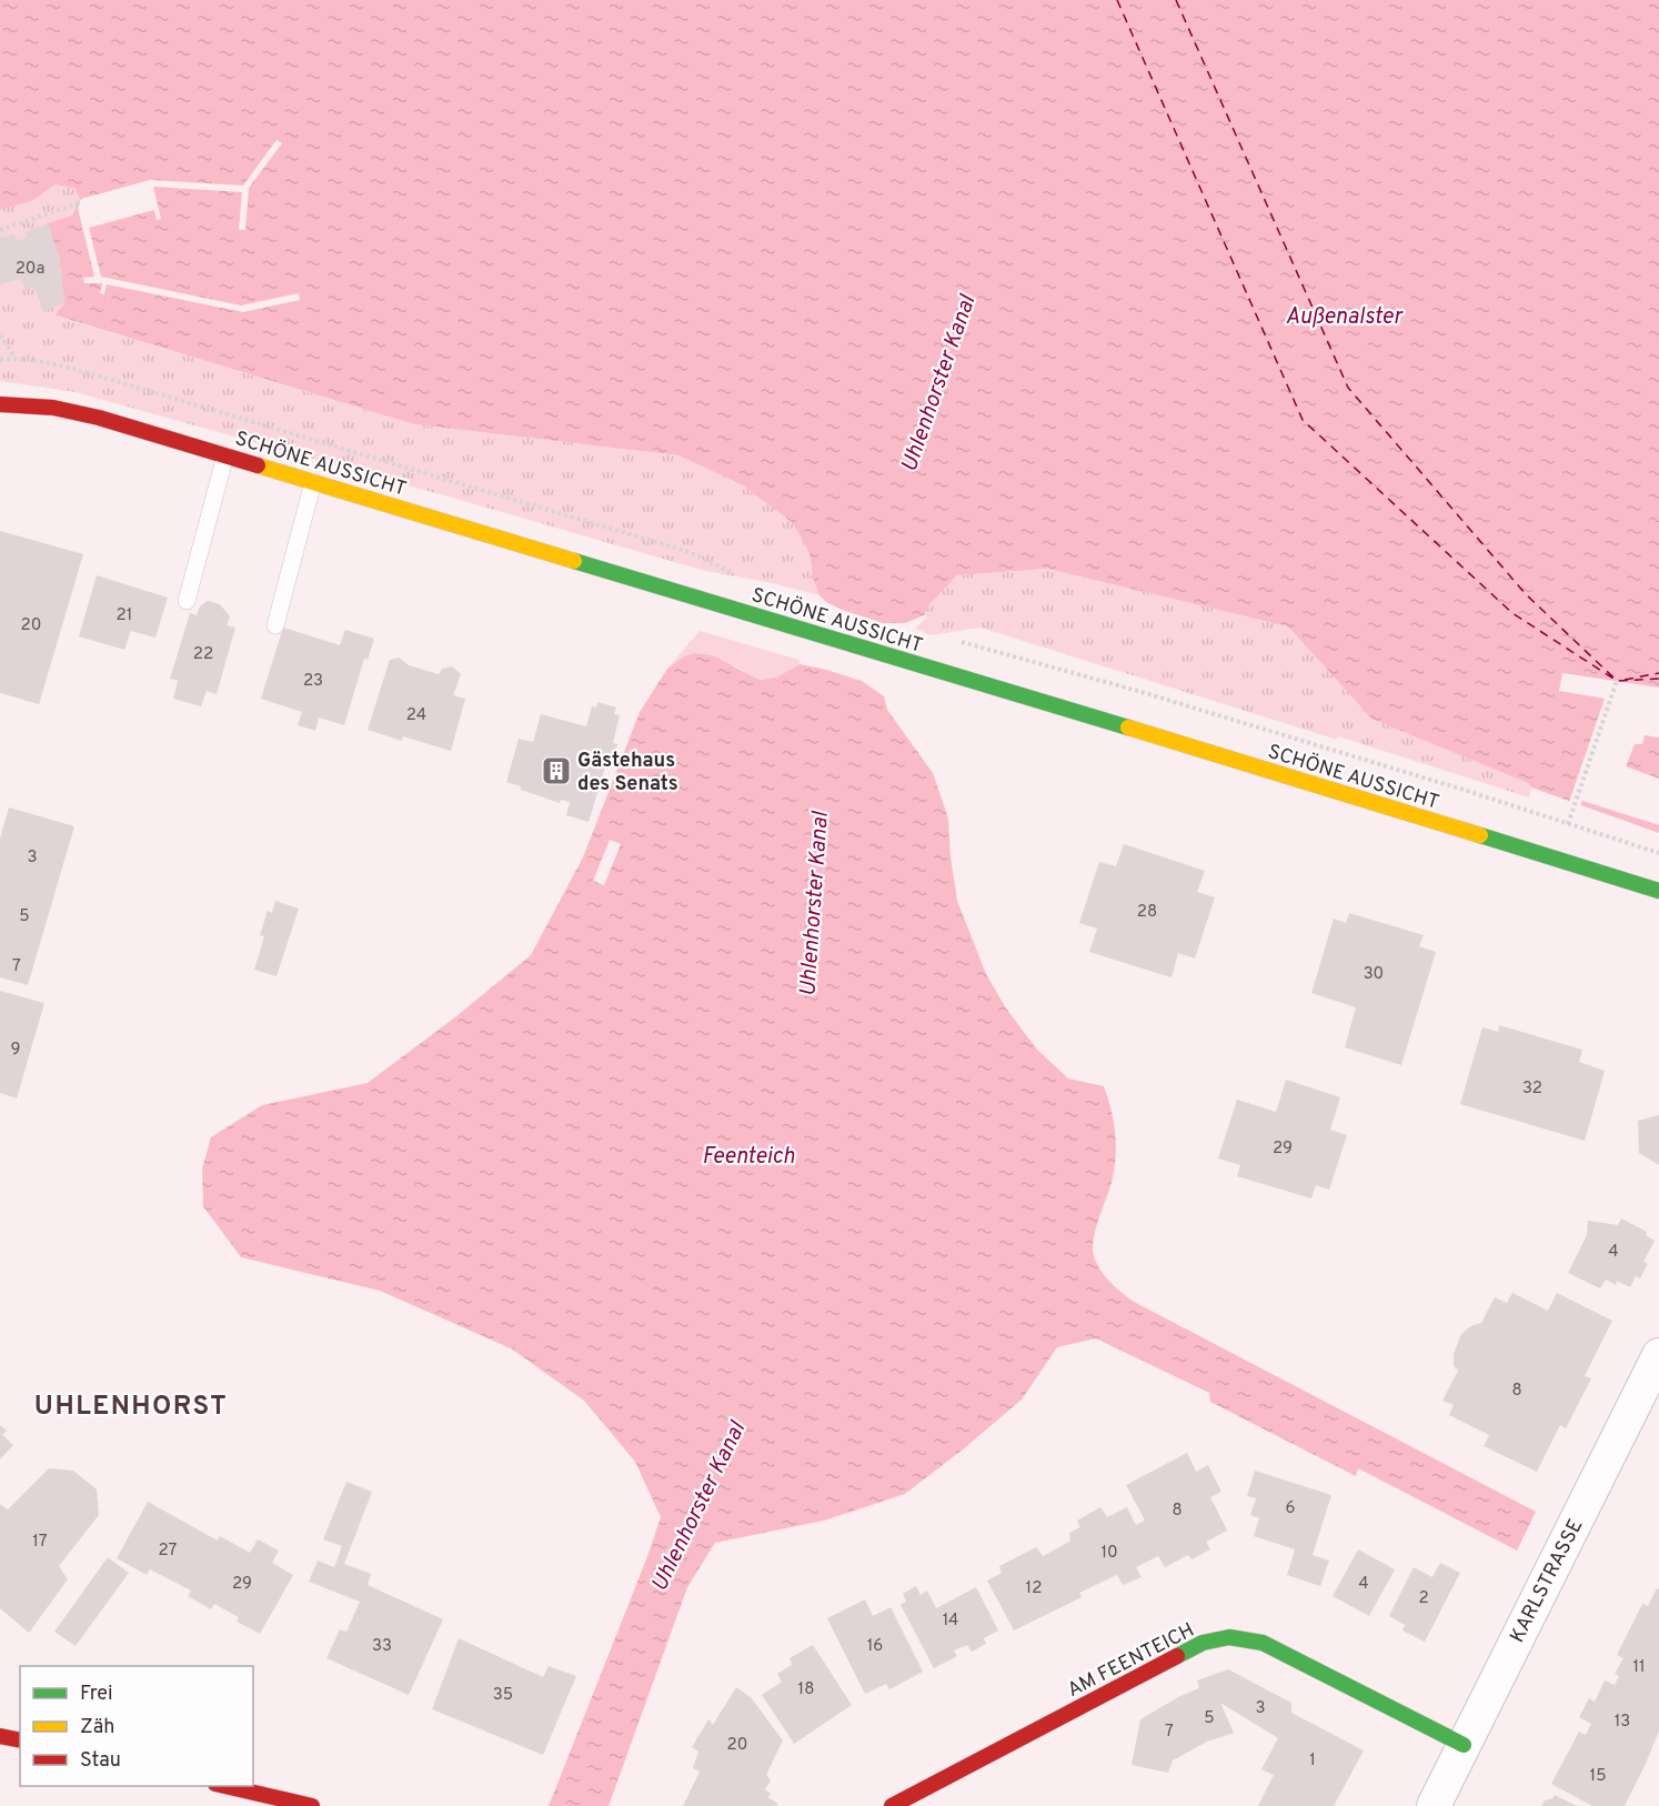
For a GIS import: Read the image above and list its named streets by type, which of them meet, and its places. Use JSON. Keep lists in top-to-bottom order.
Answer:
{
  "streets": {
    "street": ["SCHÖNE AUSSICHT", "KARLSTRASSE", "AM FEENTEICH"]
  },
  "crossings": [
    ["KARLSTRASSE", "AM FEENTEICH"]
  ],
  "districts": ["UHLENHORST"],
  "water": ["Außenalster", "Uhlenhorster Kanal", "Feenteich"],
  "places": {
    "building": ["Gästehaus des Senats"]
  },
  "house_numbers": [
    "20a",
    "21",
    "20",
    "22",
    "23",
    "24",
    "3",
    "28",
    "5",
    "7",
    "30",
    "9",
    "32",
    "29",
    "4",
    "8",
    "6",
    "8",
    "17",
    "27",
    "10",
    "29",
    "4",
    "12",
    "2",
    "14",
    "33",
    "16",
    "11",
    "18",
    "35",
    "3",
    "5",
    "13",
    "7",
    "20",
    "1",
    "15"
  ],
  "legend": ["Frei", "Zäh", "Stau"]
}
